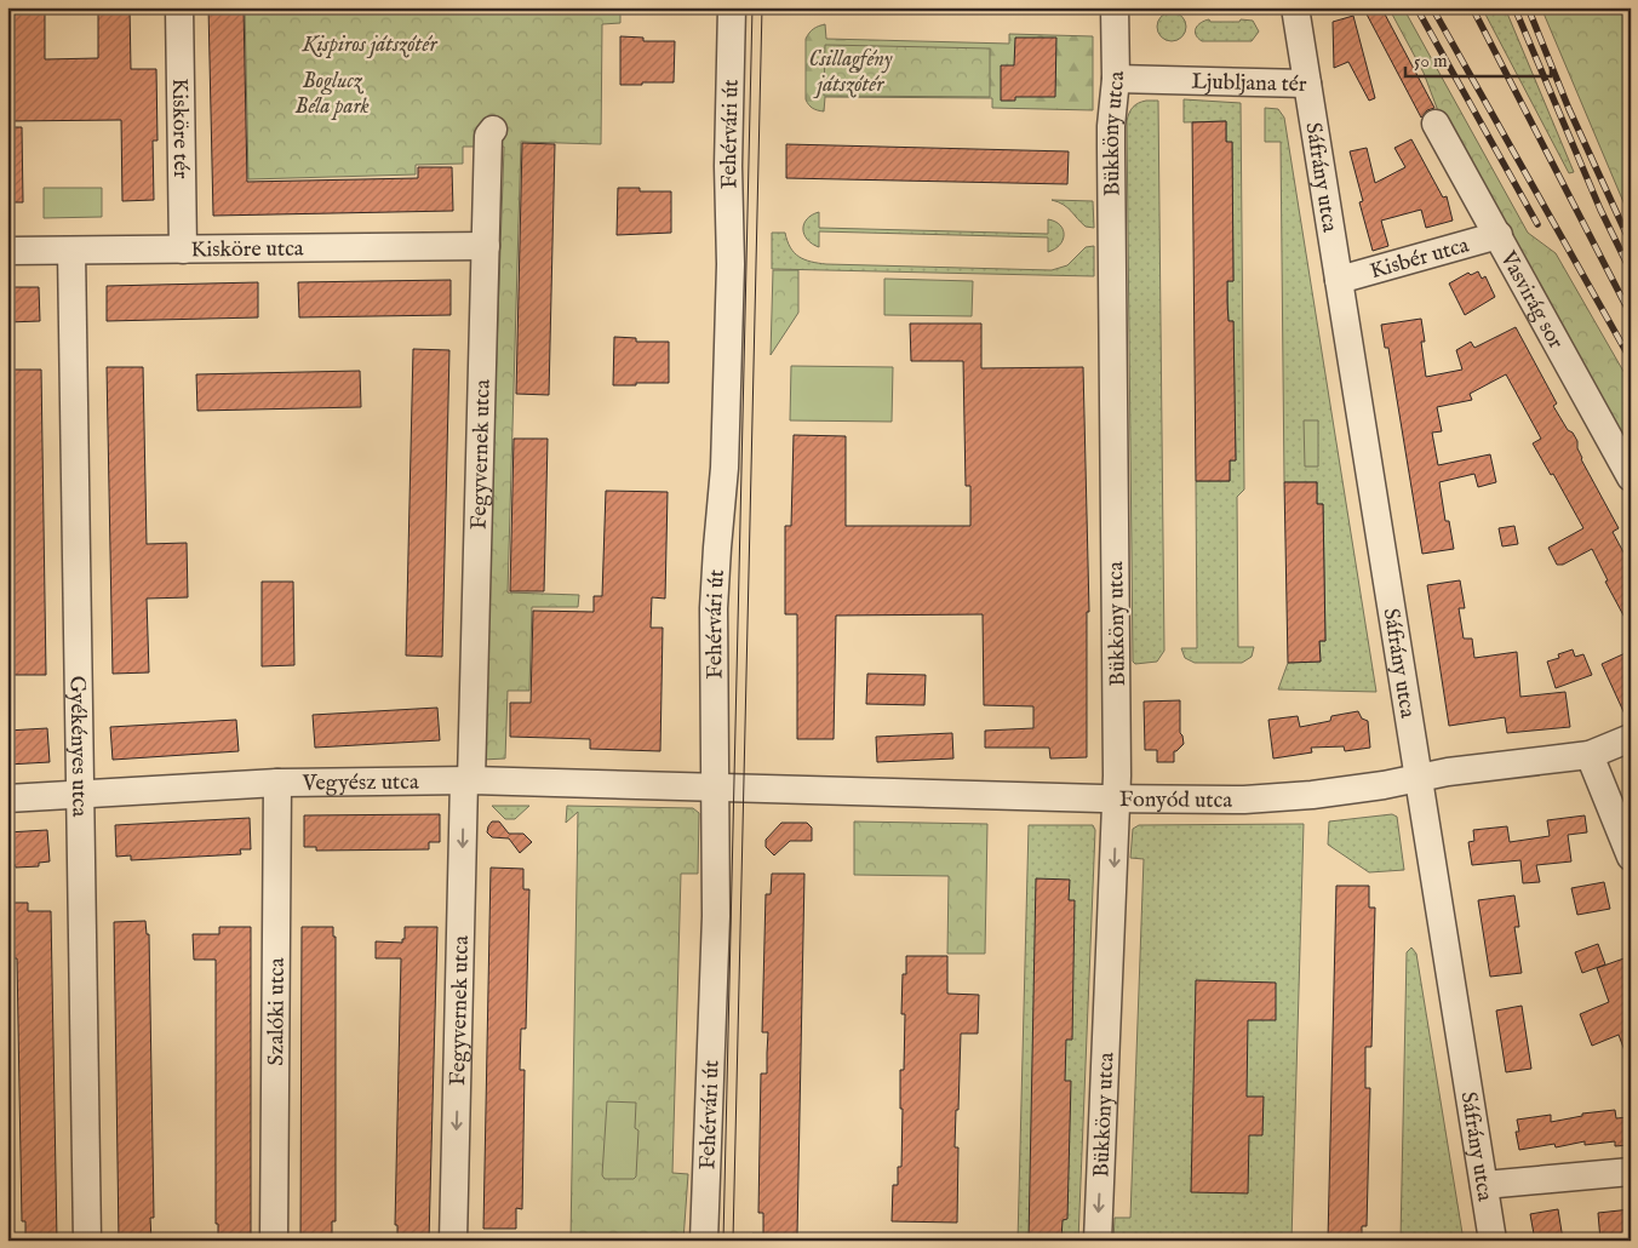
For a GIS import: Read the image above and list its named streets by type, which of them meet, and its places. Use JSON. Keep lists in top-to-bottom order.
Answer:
{
  "streets": {
    "street": [
      "Ljubljana tér",
      "Kisköre tér",
      "Fehérvári út",
      "Bükköny utca",
      "Sáfrány utca",
      "Kisköre utca",
      "Kisbér utca",
      "Vasvirág sor",
      "Fegyvernek utca",
      "Gyékényes utca",
      "Vegyész utca",
      "Fonyód utca",
      "Szalóki utca"
    ]
  },
  "crossings": [
    ["Ljubljana tér", "Bükköny utca"],
    ["Ljubljana tér", "Sáfrány utca"],
    ["Kisköre tér", "Kisköre utca"],
    ["Fehérvári út", "Vegyész utca"],
    ["Fehérvári út", "Fonyód utca"],
    ["Bükköny utca", "Fonyód utca"],
    ["Sáfrány utca", "Kisbér utca"],
    ["Sáfrány utca", "Fonyód utca"],
    ["Kisköre utca", "Fegyvernek utca"],
    ["Kisköre utca", "Gyékényes utca"],
    ["Kisbér utca", "Vasvirág sor"],
    ["Fegyvernek utca", "Vegyész utca"],
    ["Gyékényes utca", "Vegyész utca"],
    ["Vegyész utca", "Fonyód utca"],
    ["Vegyész utca", "Szalóki utca"]
  ],
  "one_way": ["Bükköny utca", "Fegyvernek utca"],
  "parks": ["Kispiros játszótér", "Csillagfény játszótér", "Boglucz Béla park"],
  "scale_bar": "50 m"
}
